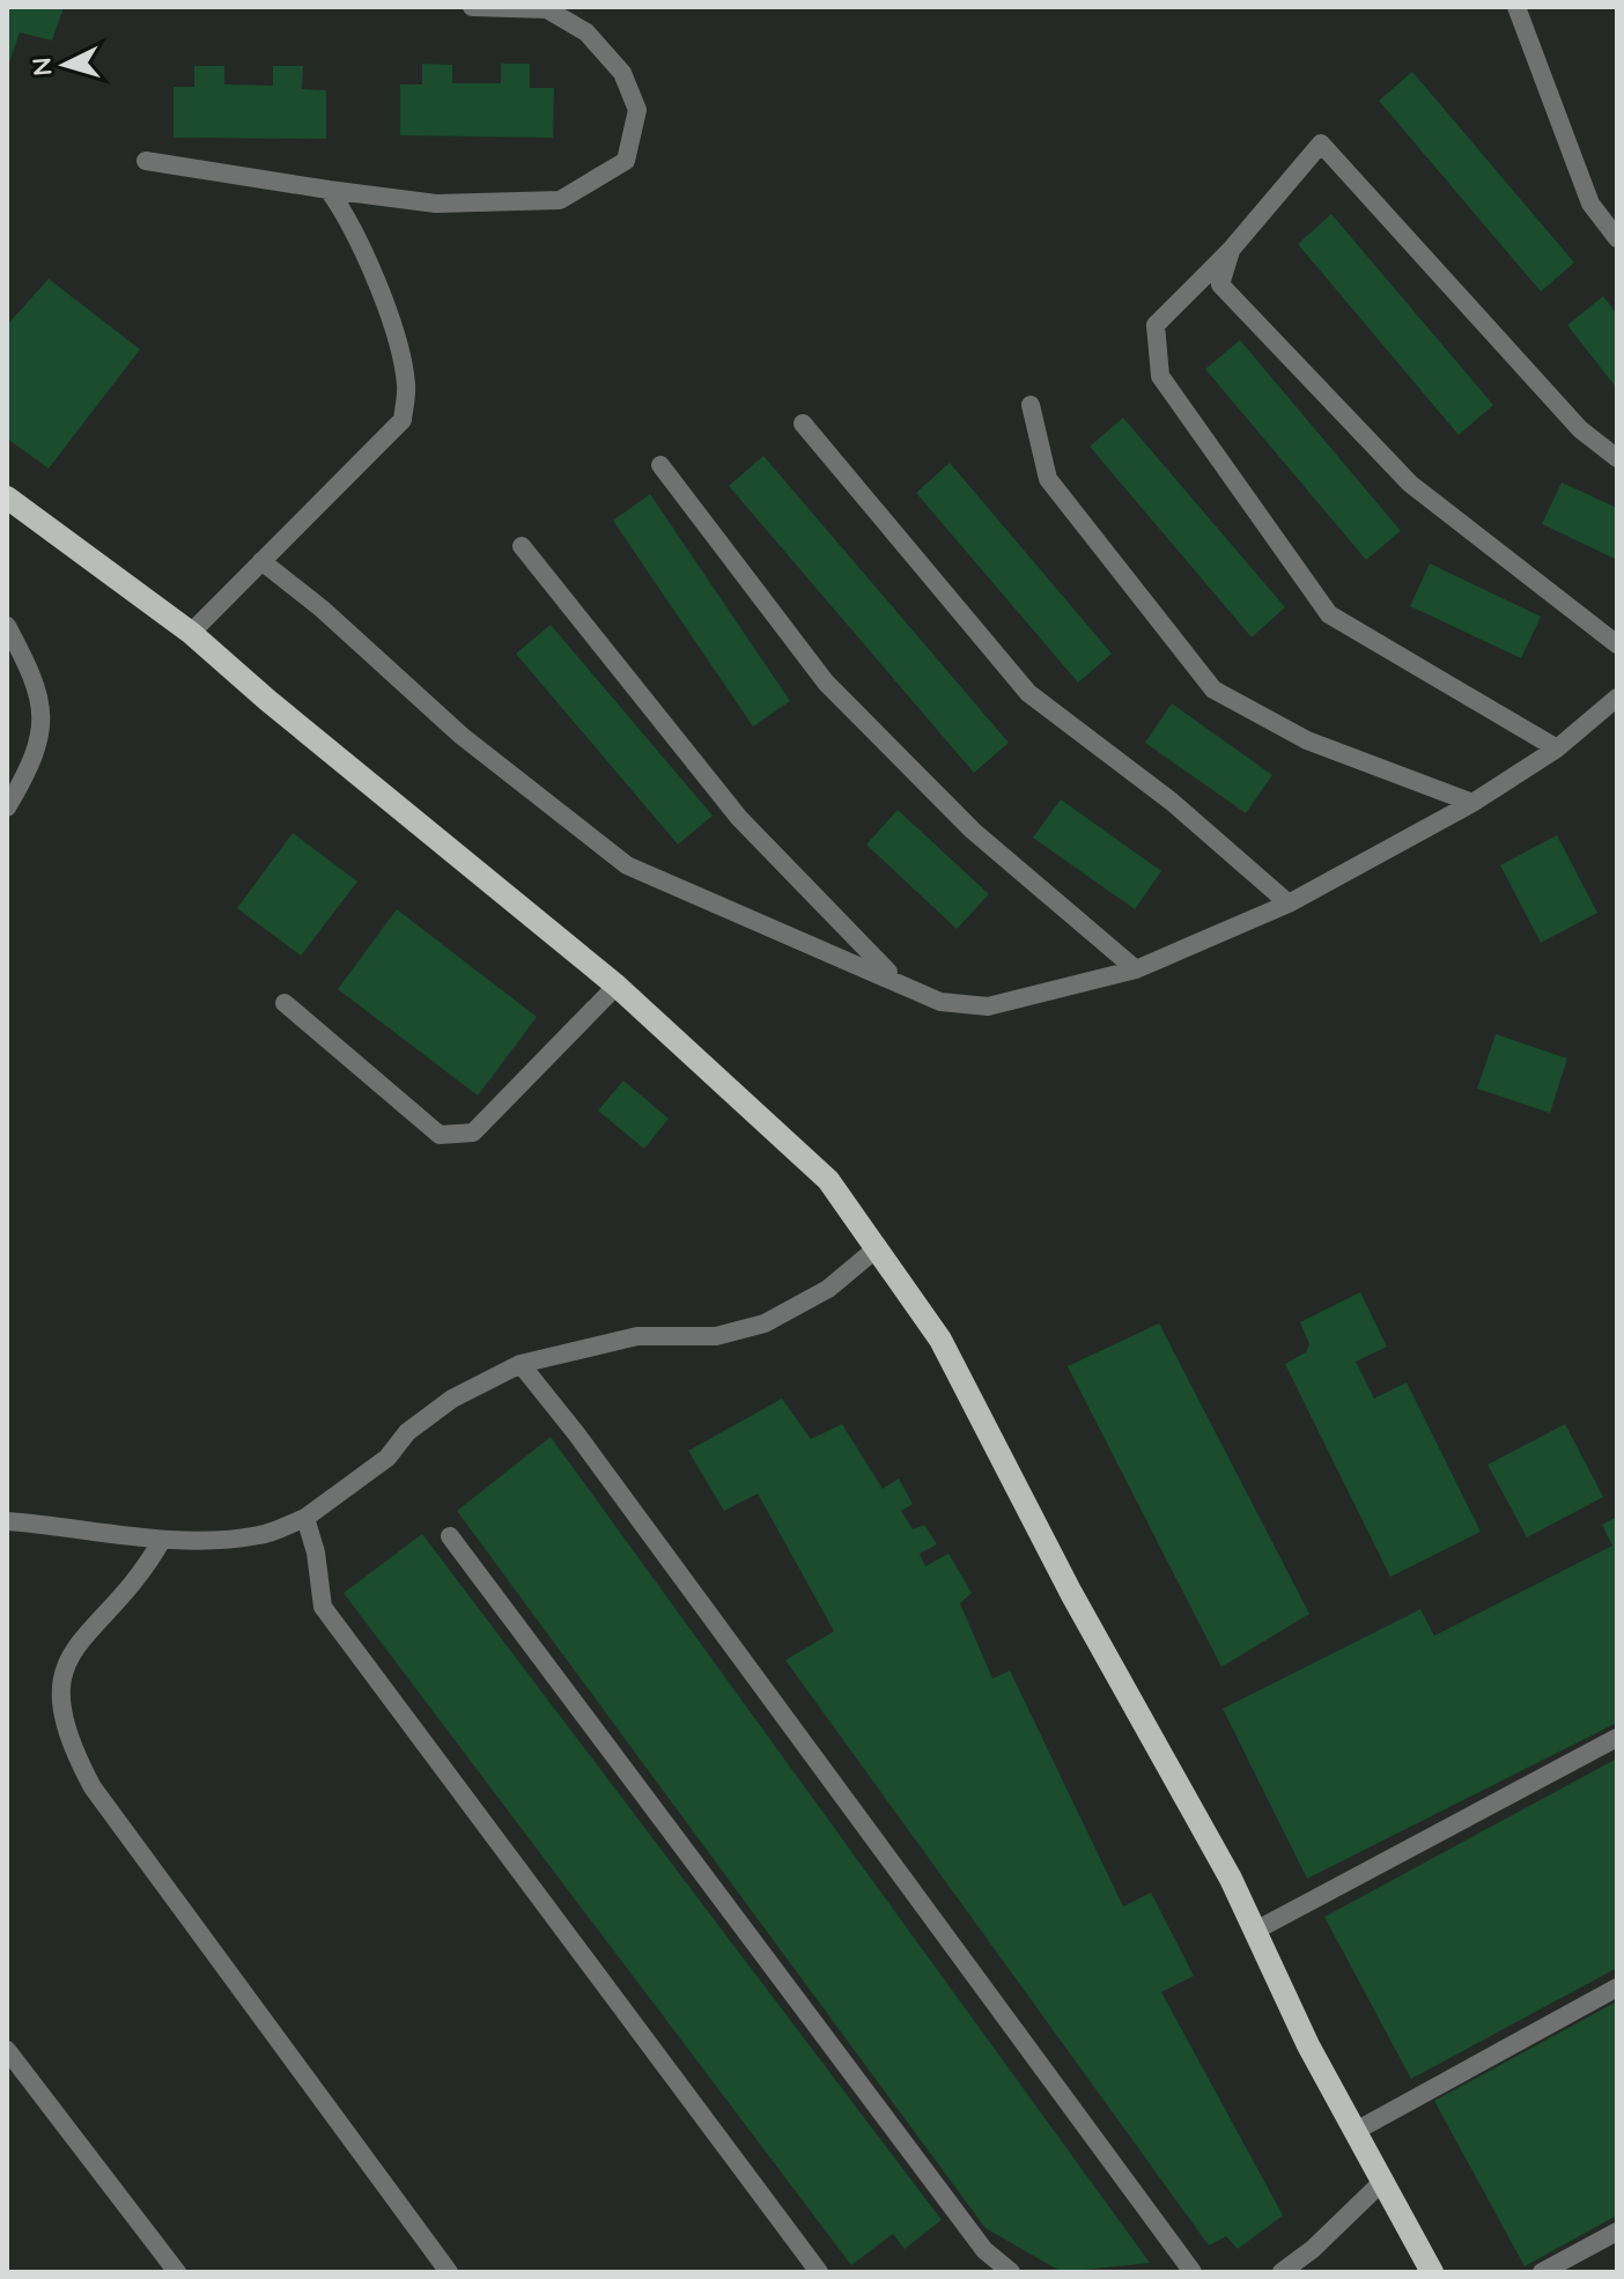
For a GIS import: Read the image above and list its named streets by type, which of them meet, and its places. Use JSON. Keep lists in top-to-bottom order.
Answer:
{
  "north": "left"
}
